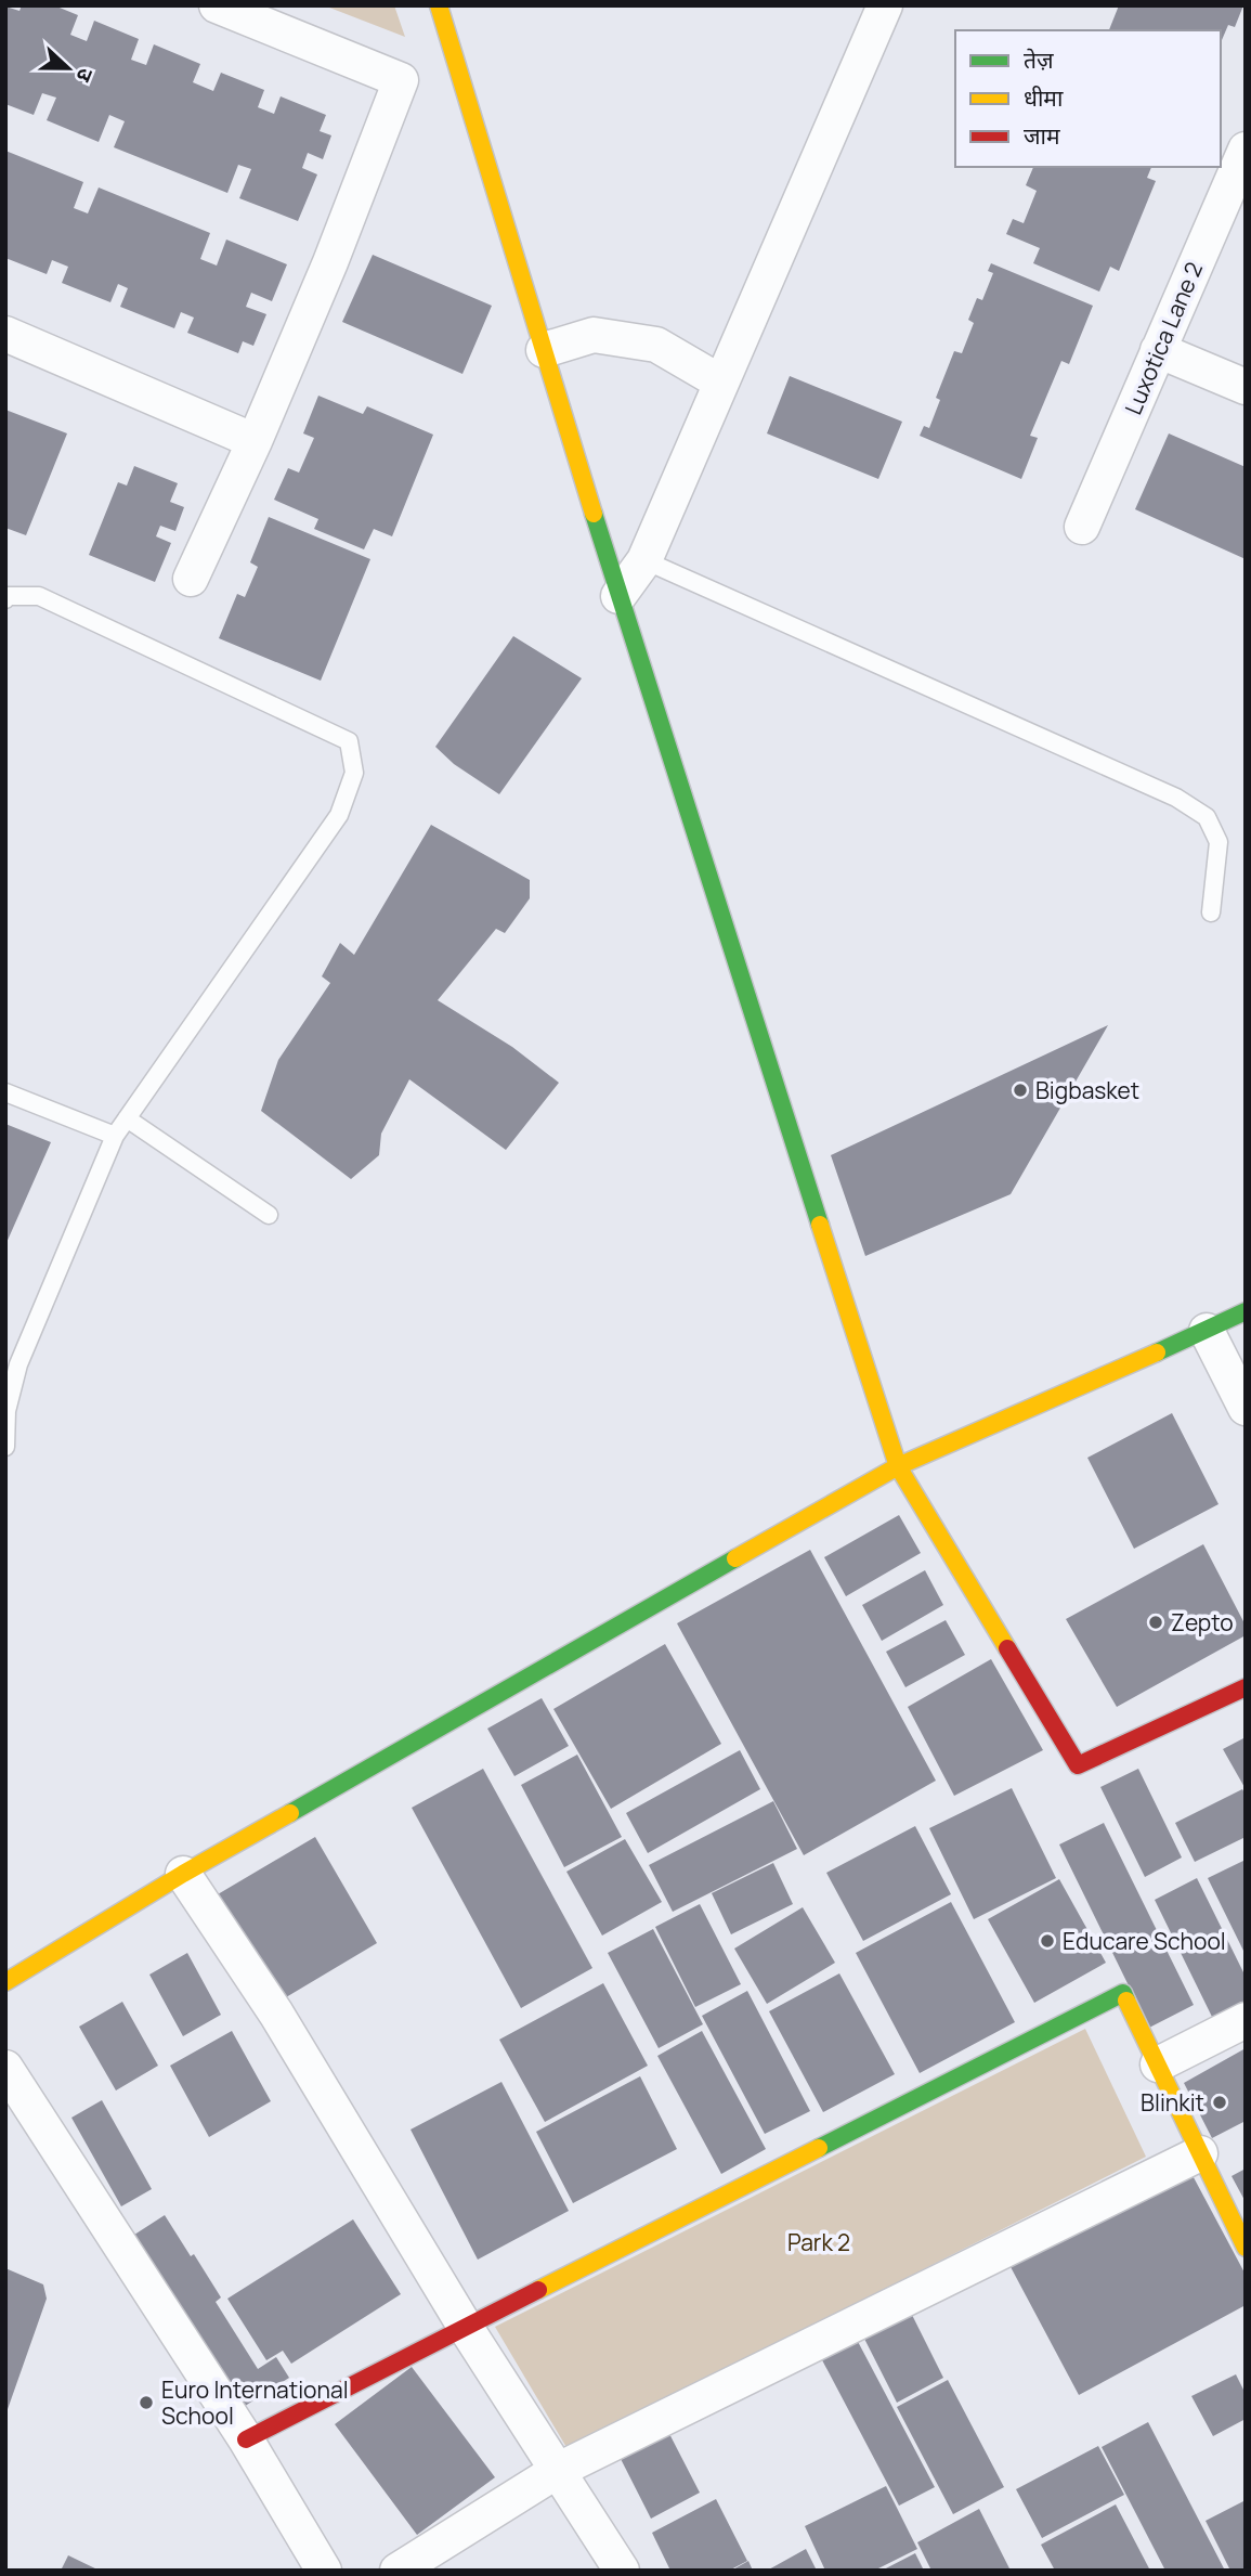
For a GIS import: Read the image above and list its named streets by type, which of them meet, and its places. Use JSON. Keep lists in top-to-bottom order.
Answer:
{
  "streets": {
    "street": ["Luxotica Lane 2"]
  },
  "parks": ["Park 2"],
  "places": [
    "Bigbasket",
    "Zepto",
    "Educare School",
    "Blinkit",
    "Euro International School"
  ],
  "legend": ["तेज़", "धीमा", "जाम"],
  "north": "right"
}
